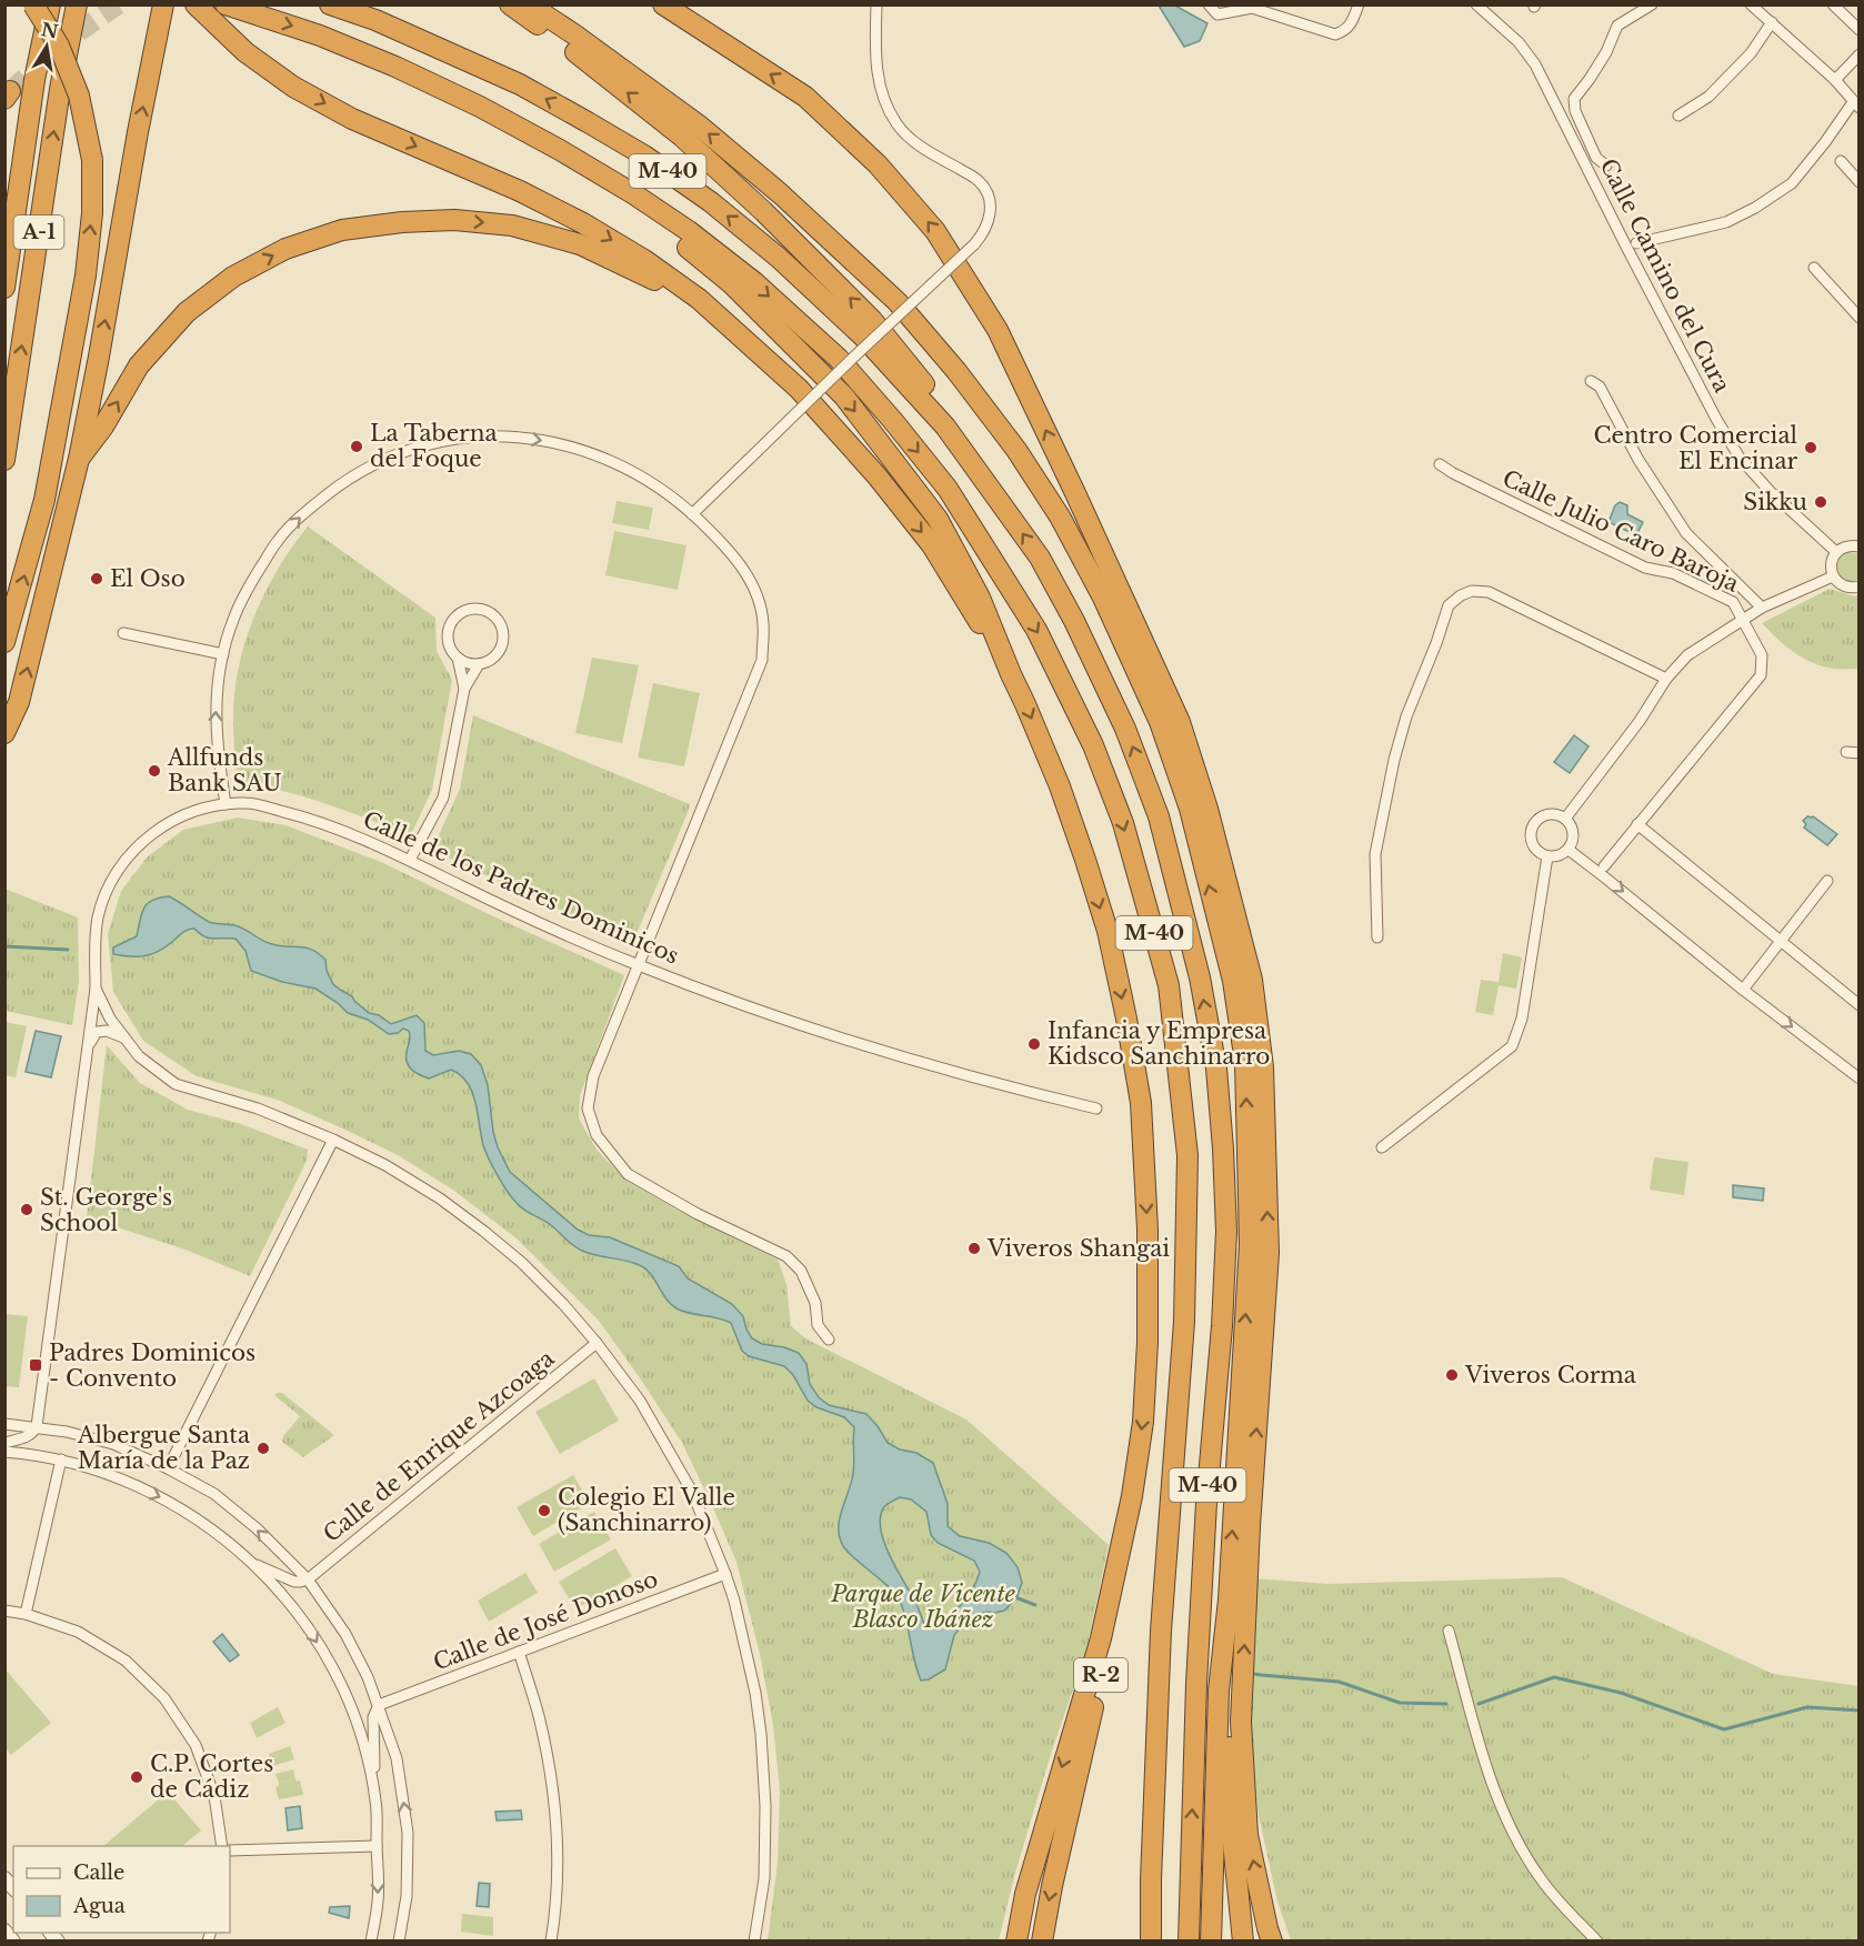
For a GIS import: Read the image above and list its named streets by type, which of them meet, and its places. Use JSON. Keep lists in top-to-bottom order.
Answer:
{
  "streets": {
    "highway": ["M-40", "A-1", "R-2"],
    "street": [
      "Calle Camino del Cura",
      "Calle Julio Caro Baroja",
      "Calle de los Padres Dominicos",
      "Calle de Enrique Azcoaga",
      "Calle de José Donoso"
    ]
  },
  "parks": ["Parque de Vicente Blasco Ibáñez"],
  "places": {
    "other": [
      "La Taberna del Foque",
      "Centro Comercial El Encinar",
      "Sikku",
      "El Oso",
      "Allfunds Bank SAU",
      "Infancia y Empresa Kidsco Sanchinarro",
      "St. George's School",
      "Viveros Shangai",
      "Viveros Corma",
      "Albergue Santa María de la Paz",
      "Colegio El Valle (Sanchinarro)",
      "C.P. Cortes de Cádiz"
    ],
    "transit": ["Padres Dominicos - Convento"]
  },
  "legend": ["Calle", "Agua"],
  "north": "top"
}
